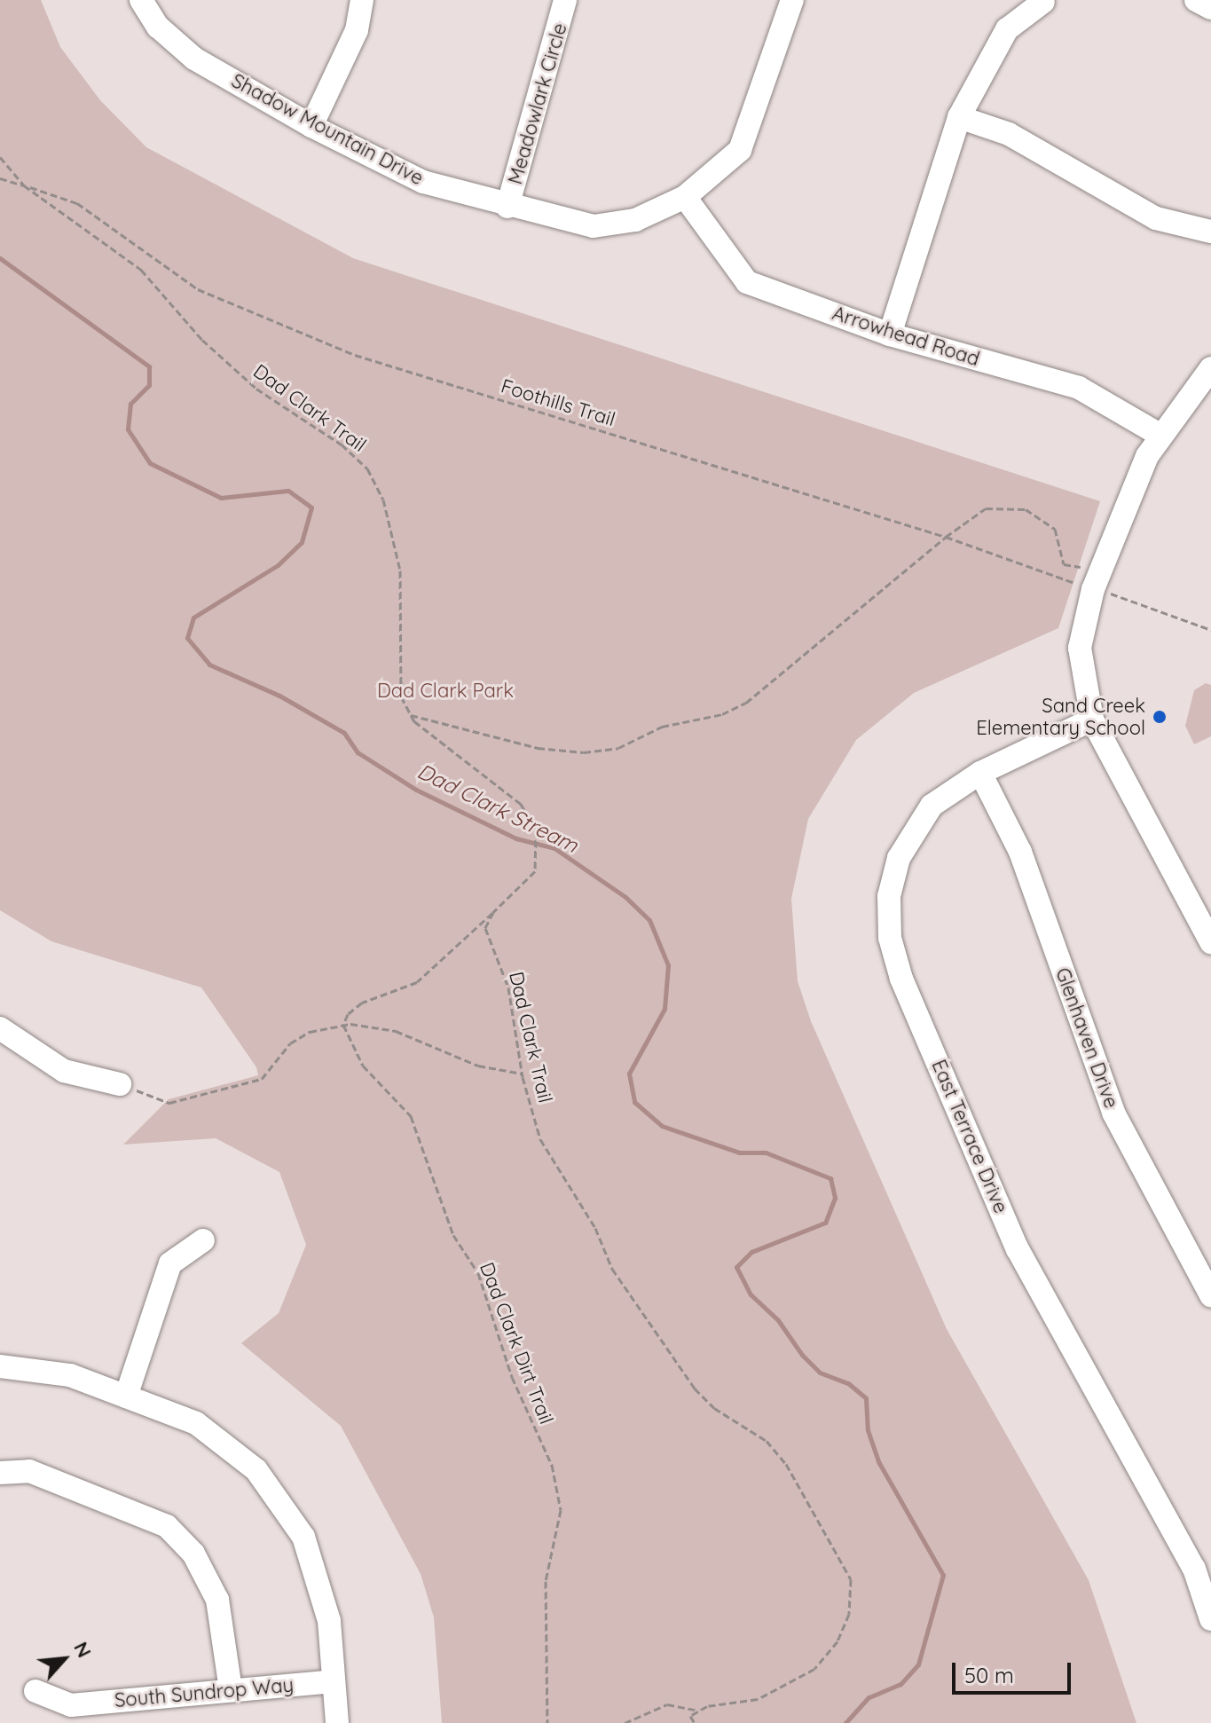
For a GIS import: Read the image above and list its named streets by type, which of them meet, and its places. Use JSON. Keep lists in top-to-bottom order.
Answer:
{
  "streets": {
    "street": [
      "Meadowlark Circle",
      "Shadow Mountain Drive",
      "Arrowhead Road",
      "Glenhaven Drive",
      "East Terrace Drive",
      "South Sundrop Way"
    ],
    "path": ["Foothills Trail", "Dad Clark Trail", "Dad Clark Dirt Trail"]
  },
  "crossings": [
    ["Meadowlark Circle", "Shadow Mountain Drive"],
    ["Shadow Mountain Drive", "Arrowhead Road"],
    ["Foothills Trail", "Dad Clark Trail"],
    ["Glenhaven Drive", "East Terrace Drive"]
  ],
  "water": ["Dad Clark Stream"],
  "parks": ["Dad Clark Park"],
  "places": ["Sand Creek Elementary School"],
  "scale_bar": "50 m",
  "north": "top right"
}
